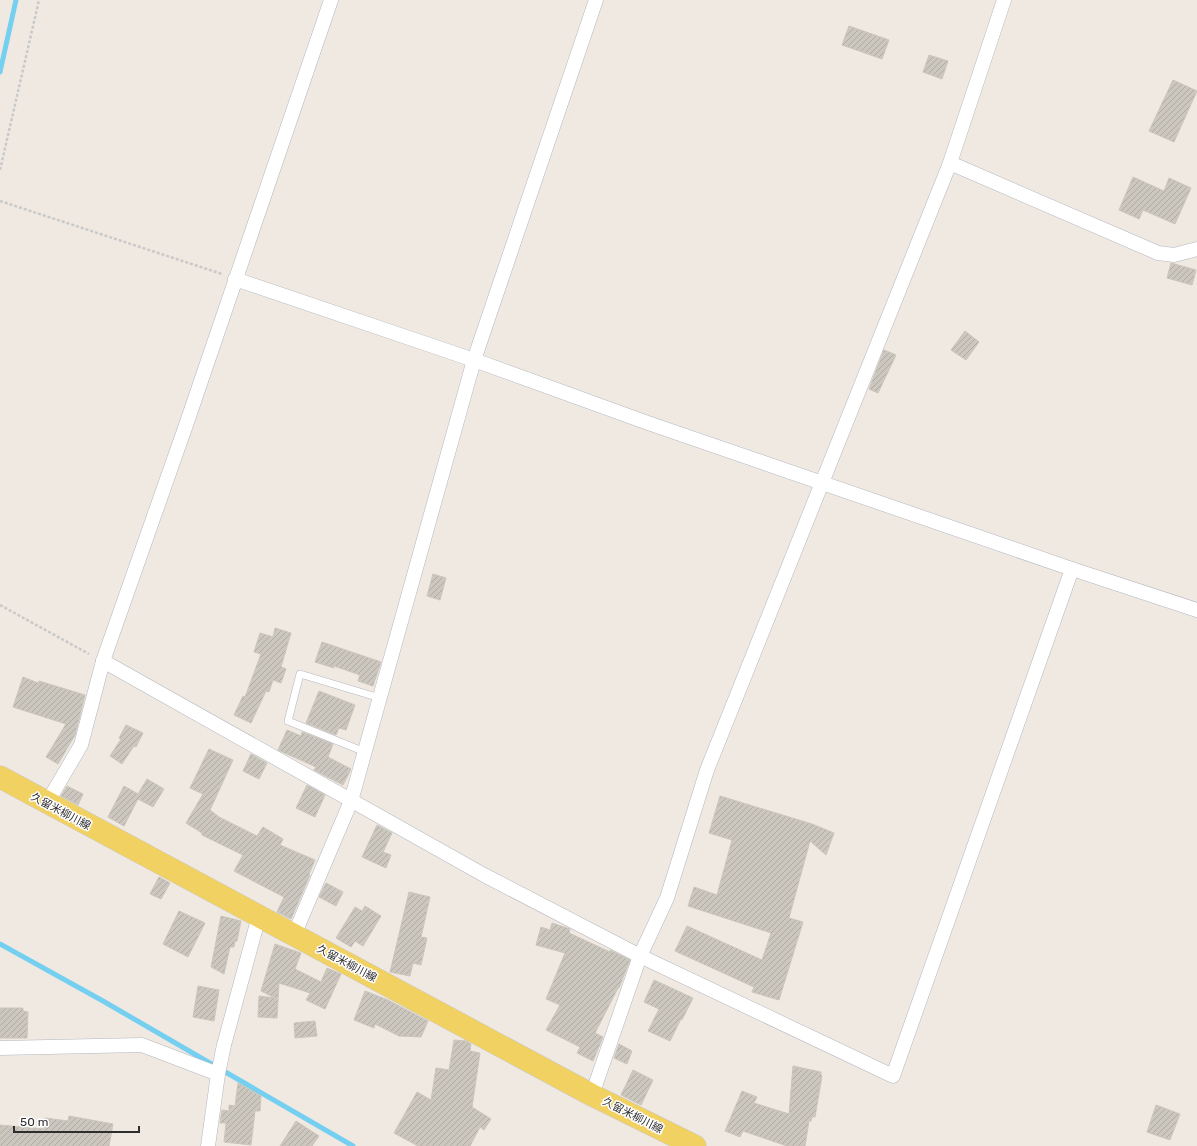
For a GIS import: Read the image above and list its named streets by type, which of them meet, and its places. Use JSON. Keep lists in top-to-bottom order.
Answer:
{
  "streets": {
    "main road": ["久留米柳川線"]
  },
  "scale_bar": "50 m"
}
